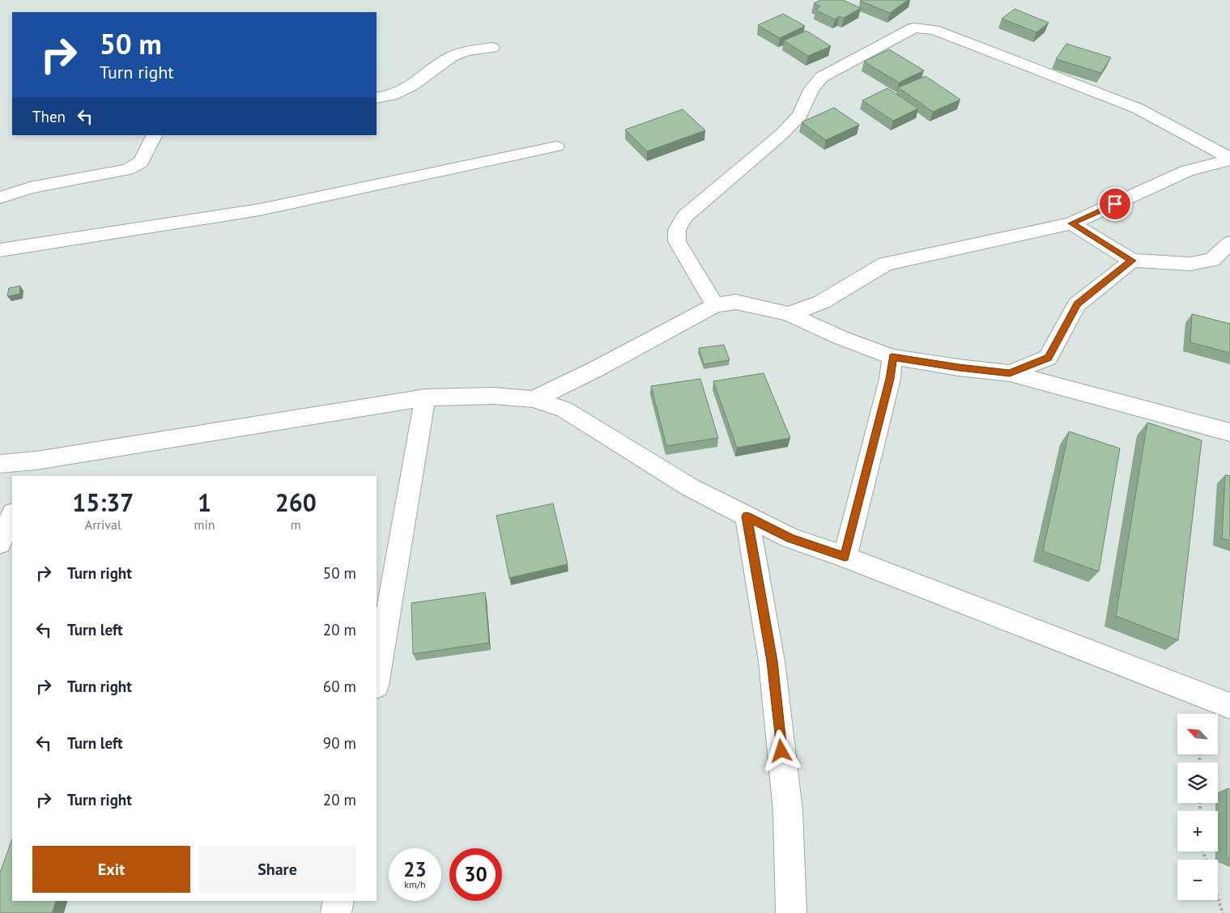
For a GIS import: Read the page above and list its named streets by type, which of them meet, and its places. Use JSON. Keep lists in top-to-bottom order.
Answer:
{
  "north": "top left",
  "page": {
    "turn": ["50 m", "Turn right"],
    "then": "Then",
    "eta": [
      "15:37",
      "Arrival",
      "1",
      "min",
      "260",
      "m"
    ],
    "list": [
      {
        "name": "Turn right",
        "value": "50 m"
      },
      {
        "name": "Turn left",
        "value": "20 m"
      },
      {
        "name": "Turn right",
        "value": "60 m"
      },
      {
        "name": "Turn left",
        "value": "90 m"
      },
      {
        "name": "Turn right",
        "value": "20 m"
      }
    ],
    "map_buttons": ["+", "−"],
    "buttons": ["Exit", "Share"],
    "speed": "23 km/h",
    "limit": "30"
  }
}
